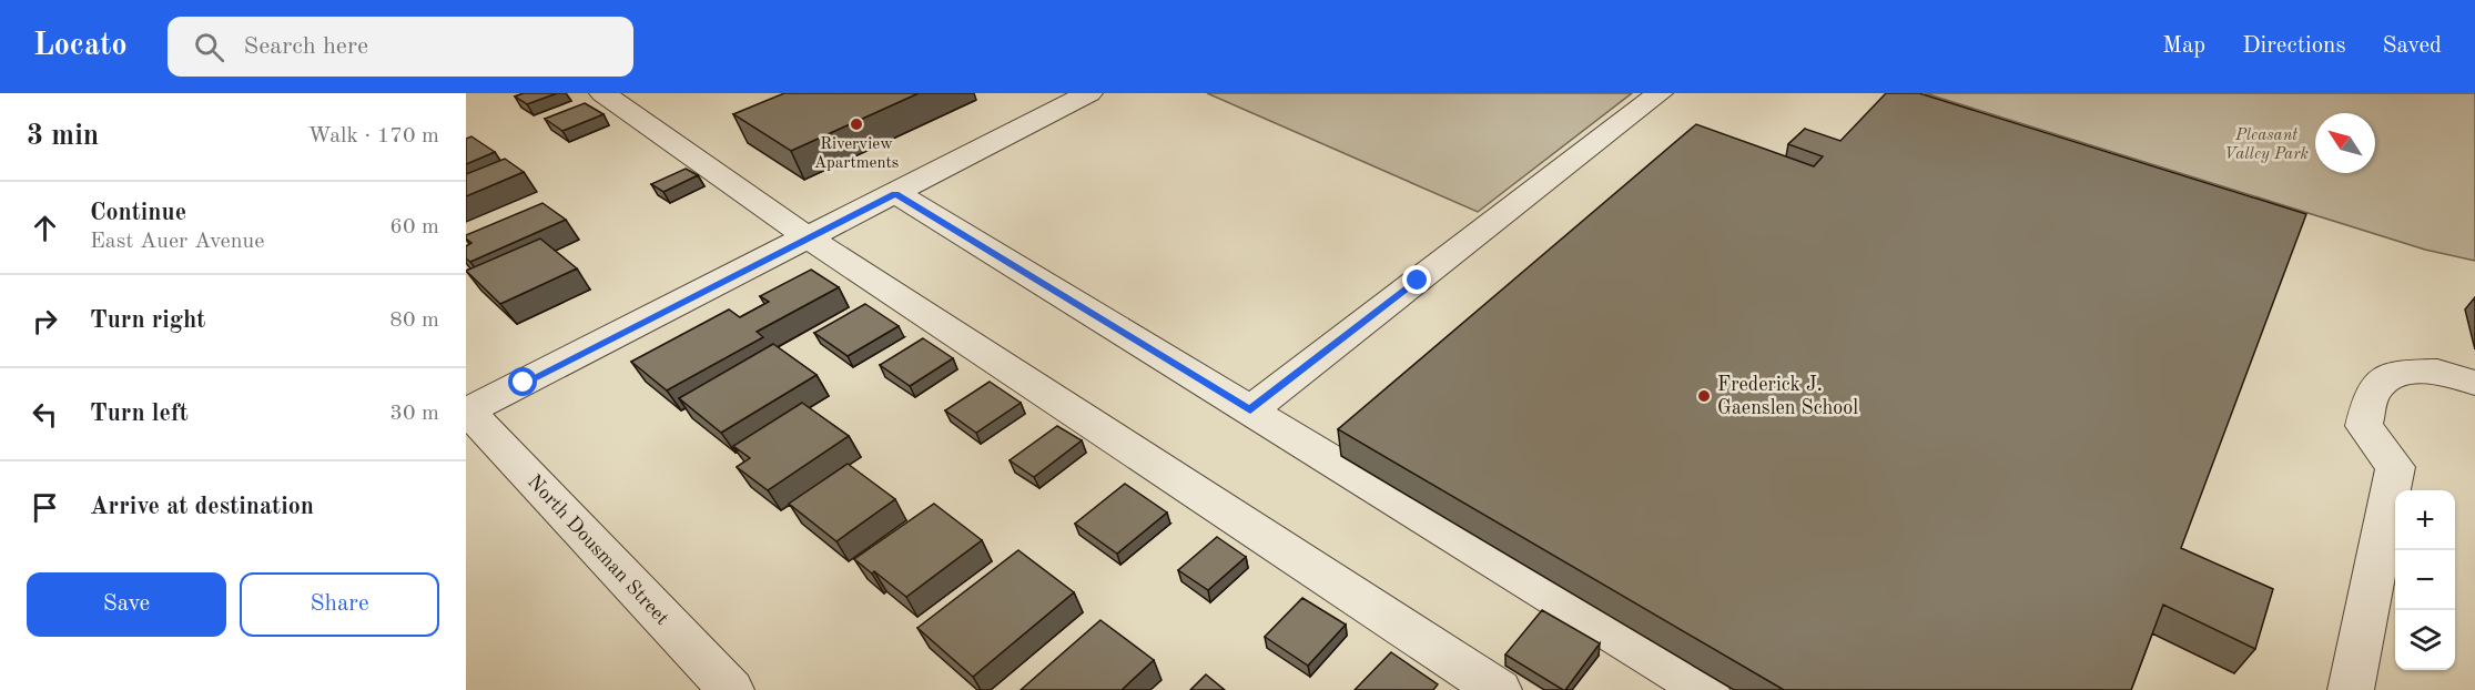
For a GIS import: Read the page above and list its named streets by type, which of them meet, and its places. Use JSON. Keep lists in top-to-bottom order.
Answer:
{
  "streets": {
    "street": ["North Dousman Street"]
  },
  "parks": ["Pleasant Valley Park"],
  "places": ["Riverview Apartments", "Frederick J. Gaenslen School"],
  "north": "top left",
  "page": {
    "header": "Locato",
    "search": "Search here",
    "nav": ["Map", "Directions", "Saved"],
    "heading": ["3 min", "Walk · 170 m"],
    "list": [
      ["Continue", "East Auer Avenue", "60 m"],
      ["Turn right", "80 m"],
      ["Turn left", "30 m"],
      "Arrive at destination"
    ],
    "map_buttons": ["+", "−"],
    "buttons": ["Save", "Share"]
  }
}
